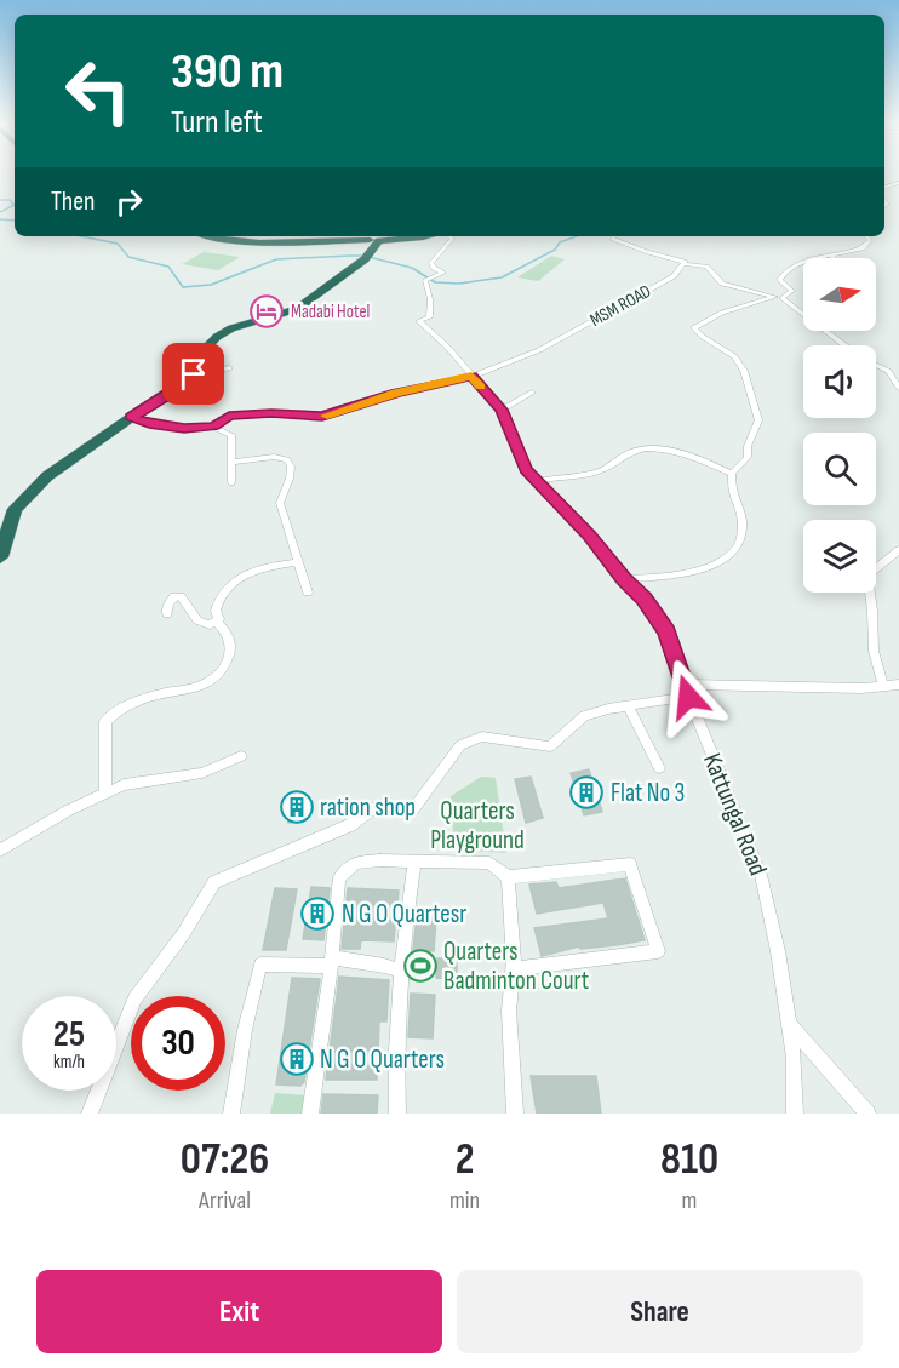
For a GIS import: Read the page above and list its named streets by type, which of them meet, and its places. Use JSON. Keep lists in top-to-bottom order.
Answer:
{
  "streets": {
    "street": ["MSM ROAD", "Kattungal Road"]
  },
  "crossings": [
    ["MSM ROAD", "Kattungal Road"]
  ],
  "parks": ["Quarters Playground"],
  "places": {
    "hotel": ["Madabi Hotel"],
    "building": [
      "Flat No 3",
      "ration shop",
      "N G O Quartesr",
      "N G O Quarters"
    ],
    "sports": ["Quarters Badminton Court"]
  },
  "north": "right",
  "page": {
    "turn": ["390 m", "Turn left"],
    "then": "Then",
    "speed": "25 km/h",
    "limit": "30",
    "eta": [
      "07:26",
      "Arrival",
      "2",
      "min",
      "810",
      "m"
    ],
    "buttons": ["Exit", "Share"]
  }
}
